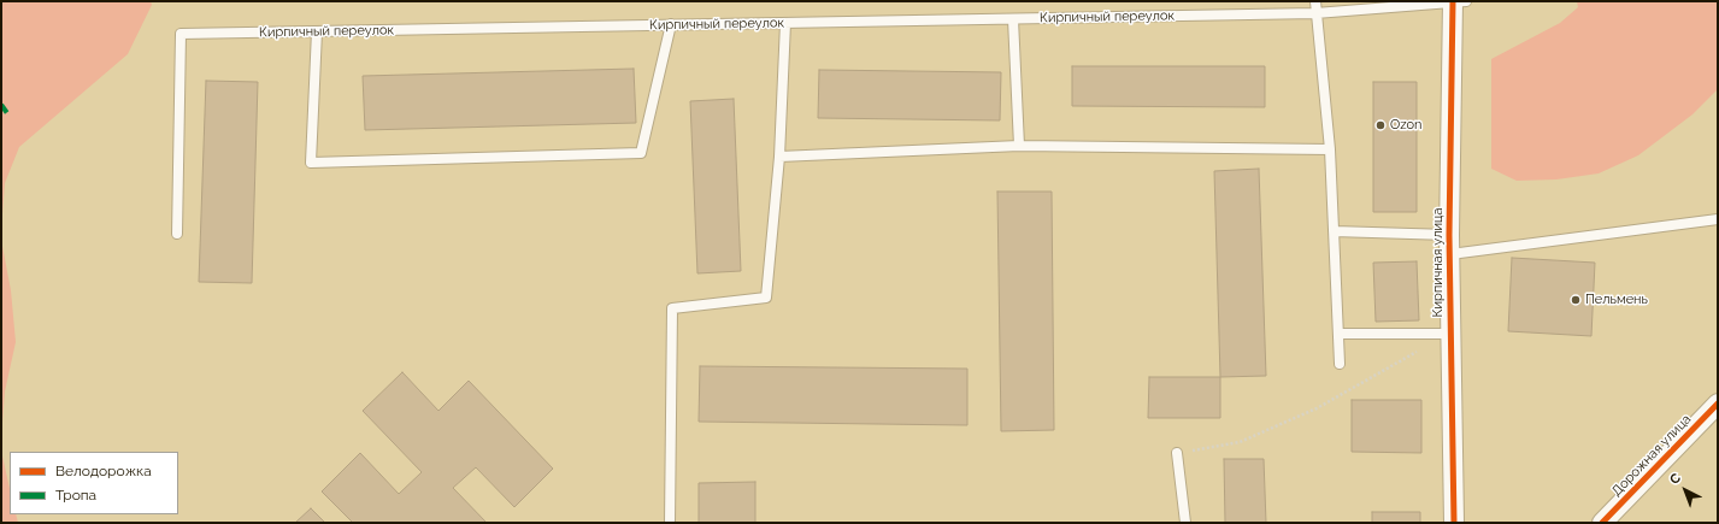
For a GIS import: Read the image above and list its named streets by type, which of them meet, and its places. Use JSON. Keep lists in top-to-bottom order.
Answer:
{
  "streets": {
    "street": ["Кирпичная улица", "Дорожная улица"],
    "lane": ["Кирпичный переулок"]
  },
  "crossings": [
    ["Кирпичный переулок", "Кирпичная улица"]
  ],
  "places": ["Ozon", "Пельмень"],
  "legend": ["Велодорожка", "Тропа"],
  "north": "top left"
}
